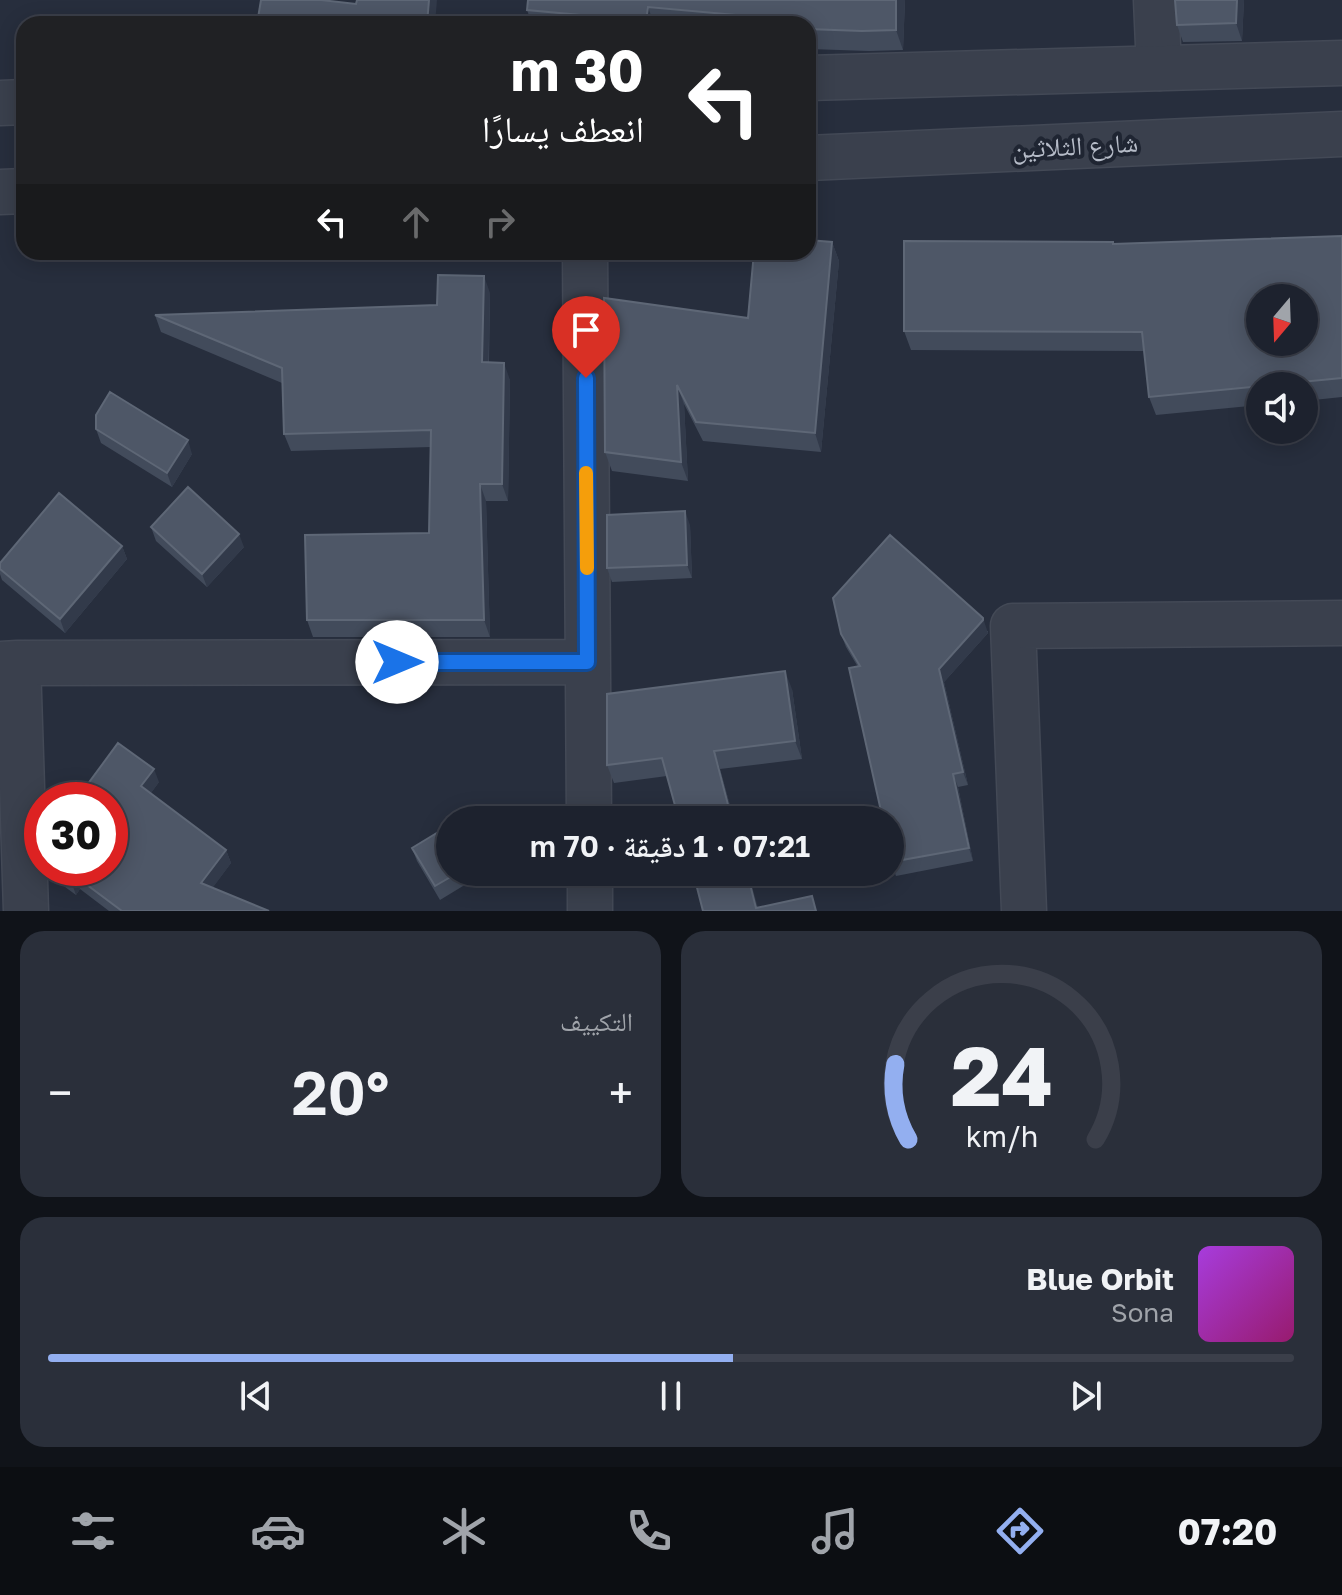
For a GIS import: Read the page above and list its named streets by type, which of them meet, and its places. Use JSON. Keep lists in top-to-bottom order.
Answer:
{
  "streets": {
    "street": ["شارع الثلاثين"]
  },
  "north": "bottom",
  "page": {
    "turn": ["30 m", "انعطف يسارًا"],
    "limit": "30",
    "trip": "07:21 · 1 دقيقة · 70 m",
    "tile": "التكييف",
    "heat": ["−", "20°", "+"],
    "song": ["Blue Orbit", "Sona"],
    "tabs": "07:20",
    "gauge": ["24", "km/h"]
  }
}
